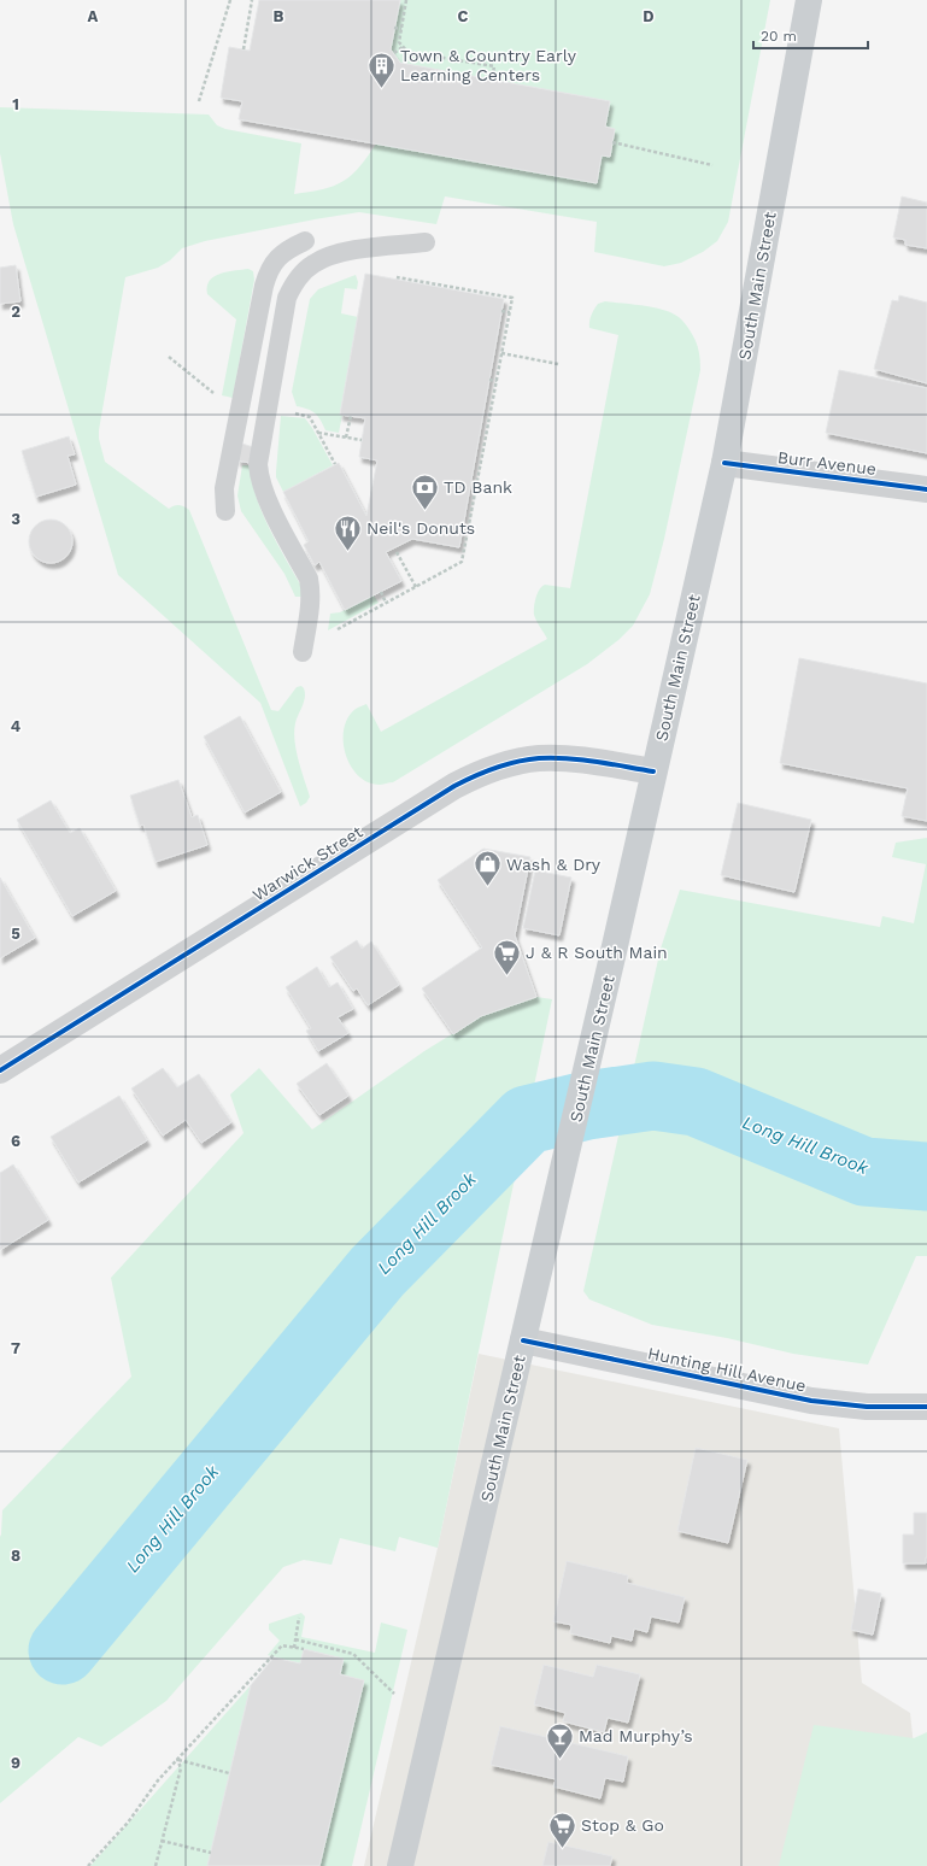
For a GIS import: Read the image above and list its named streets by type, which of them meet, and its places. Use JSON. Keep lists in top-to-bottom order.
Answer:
{
  "streets": {
    "main road": ["South Main Street"],
    "street": ["Burr Avenue", "Warwick Street", "Hunting Hill Avenue"]
  },
  "crossings": [
    ["South Main Street", "Burr Avenue"],
    ["South Main Street", "Warwick Street"],
    ["South Main Street", "Hunting Hill Avenue"]
  ],
  "water": ["Long Hill Brook"],
  "places": {
    "building": ["Town & Country Early Learning Centers"],
    "bank": ["TD Bank"],
    "restaurant": ["Neil's Donuts"],
    "shop": ["Wash & Dry"],
    "supermarket": ["J & R South Main", "Stop & Go"],
    "bar": ["Mad Murphy’s"]
  },
  "scale_bar": "20 m",
  "grid": {
    "columns": [
      "A",
      "B",
      "C",
      "D"
    ],
    "rows": [
      "1",
      "2",
      "3",
      "4",
      "5",
      "6",
      "7",
      "8",
      "9"
    ]
  }
}
